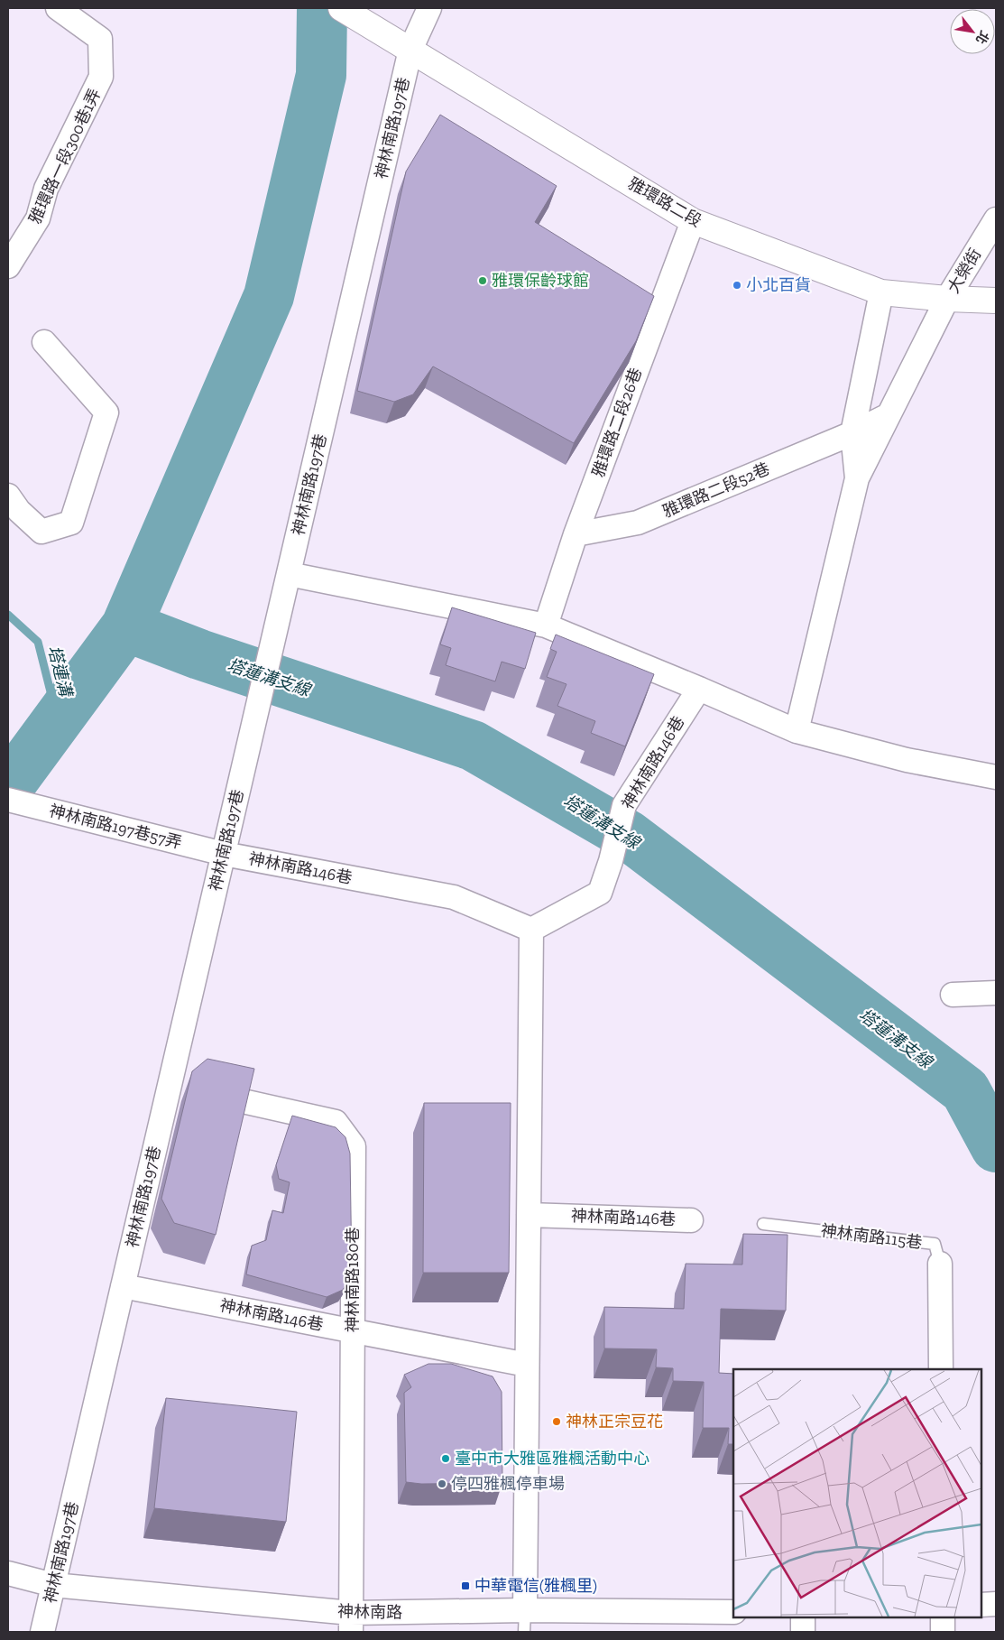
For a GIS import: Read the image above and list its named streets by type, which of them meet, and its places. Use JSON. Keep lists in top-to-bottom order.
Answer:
{
  "streets": {
    "street": [
      "神林南路197巷",
      "雅環路一段300巷1弄",
      "雅環路二段",
      "大榮街",
      "雅環路二段26巷",
      "雅環路二段52巷",
      "神林南路146巷",
      "神林南路197巷57弄",
      "神林南路115巷",
      "神林南路180巷",
      "神林南路"
    ]
  },
  "crossings": [
    ["神林南路197巷", "雅環路二段"],
    ["神林南路197巷", "神林南路146巷"],
    ["神林南路197巷", "神林南路197巷57弄"],
    ["神林南路197巷", "神林南路180巷"],
    ["神林南路197巷", "神林南路"],
    ["雅環路二段", "大榮街"],
    ["雅環路二段", "雅環路二段26巷"],
    ["雅環路二段26巷", "雅環路二段52巷"],
    ["神林南路146巷", "神林南路197巷57弄"],
    ["神林南路146巷", "神林南路180巷"],
    ["神林南路180巷", "神林南路"]
  ],
  "water": ["塔連溝", "塔蓮溝支線"],
  "places": {
    "other": [
      "雅環保齡球館",
      "小北百貨",
      "神林正宗豆花",
      "臺中市大雅區雅楓活動中心",
      "停四雅楓停車場"
    ],
    "transit": ["中華電信(雅楓里)"]
  },
  "north": "bottom right"
}
